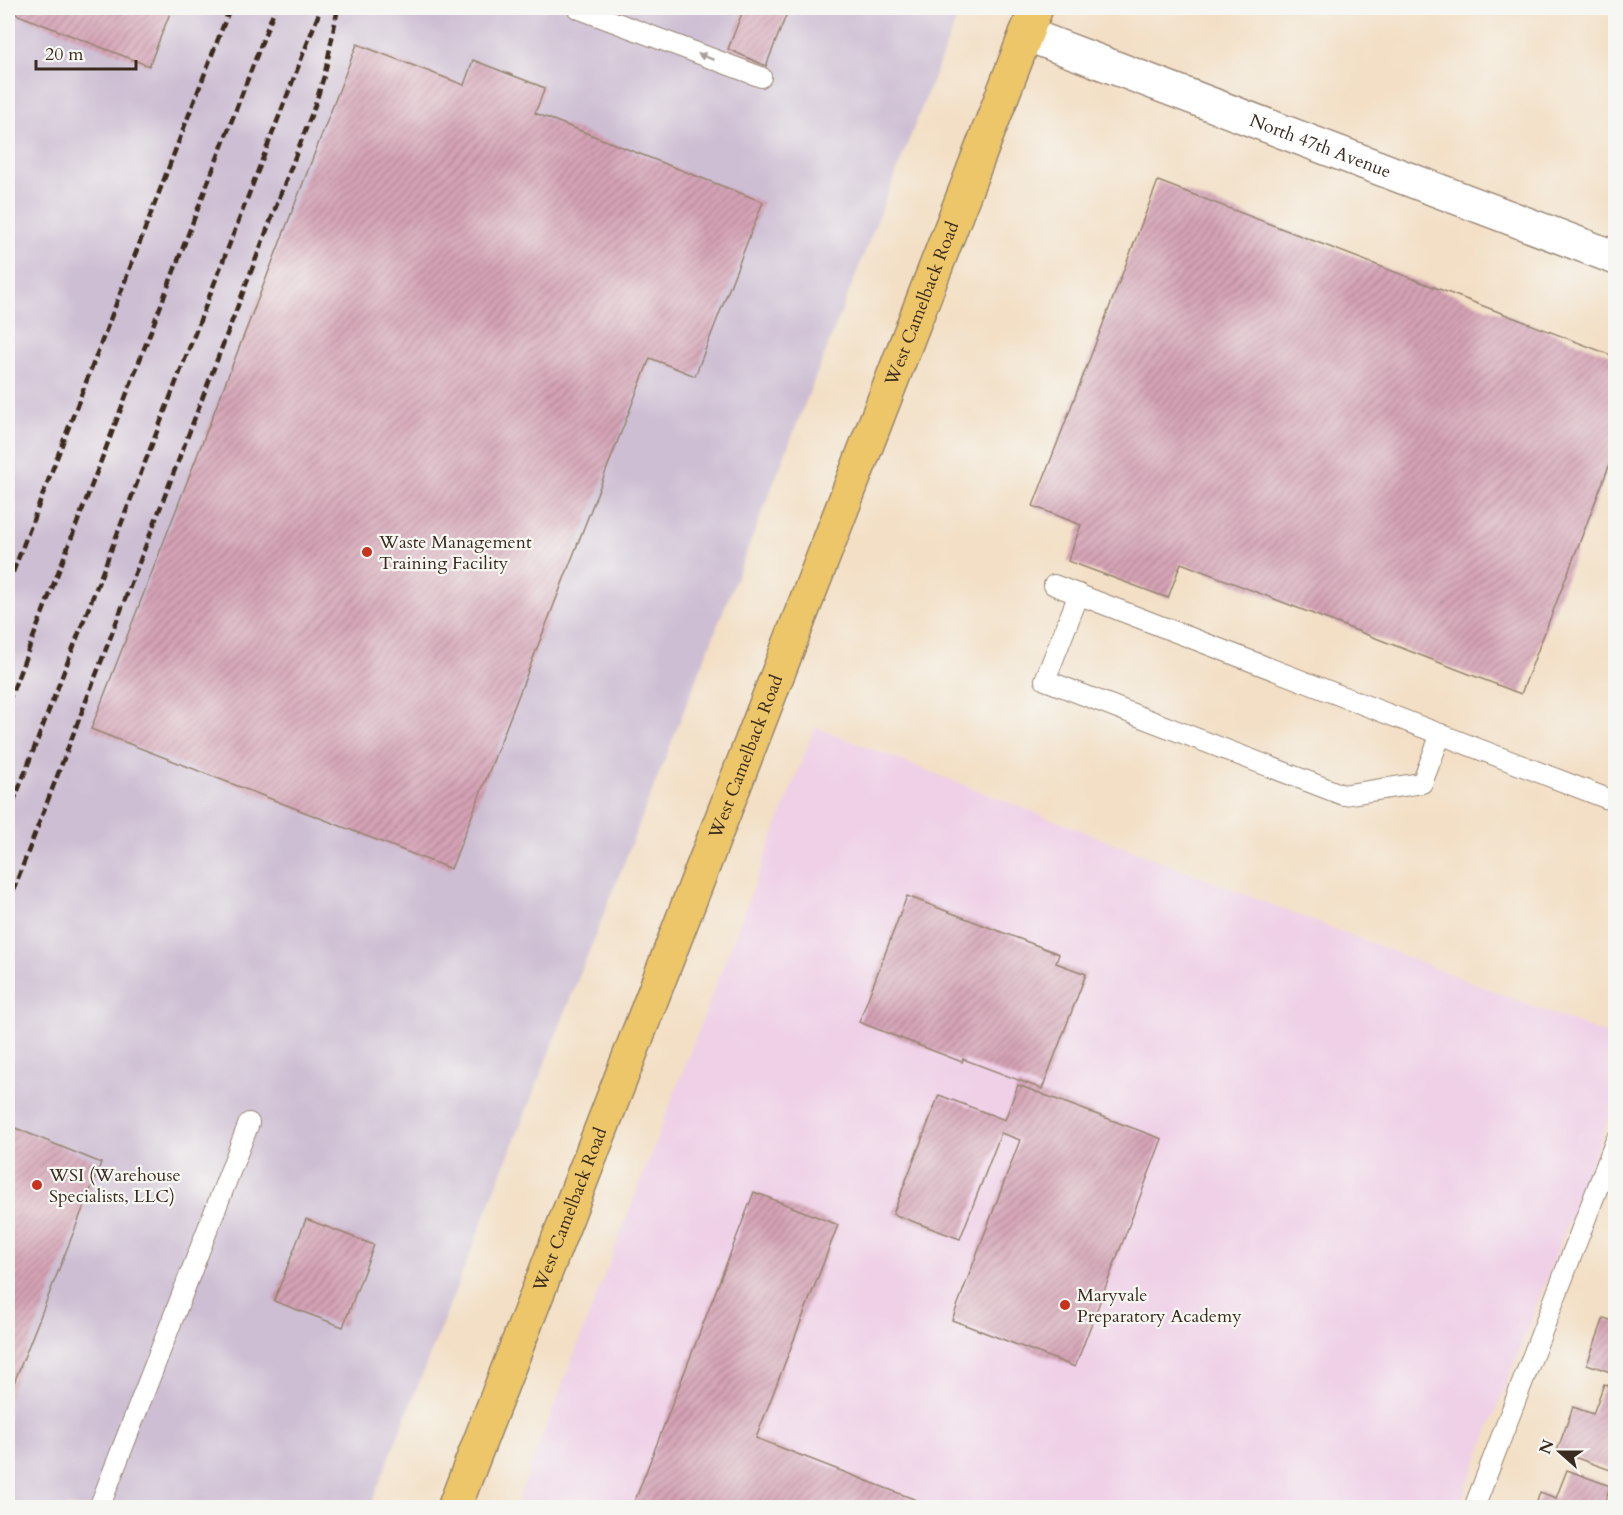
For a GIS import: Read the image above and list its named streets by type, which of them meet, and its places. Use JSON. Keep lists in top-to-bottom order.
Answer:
{
  "streets": {
    "main road": ["West Camelback Road"],
    "street": ["North 47th Avenue"]
  },
  "crossings": [
    ["North 47th Avenue", "West Camelback Road"]
  ],
  "places": ["Waste Management Training Facility", "WSI (Warehouse Specialists, LLC)", "Maryvale Preparatory Academy"],
  "scale_bar": "20 m",
  "north": "left"
}
